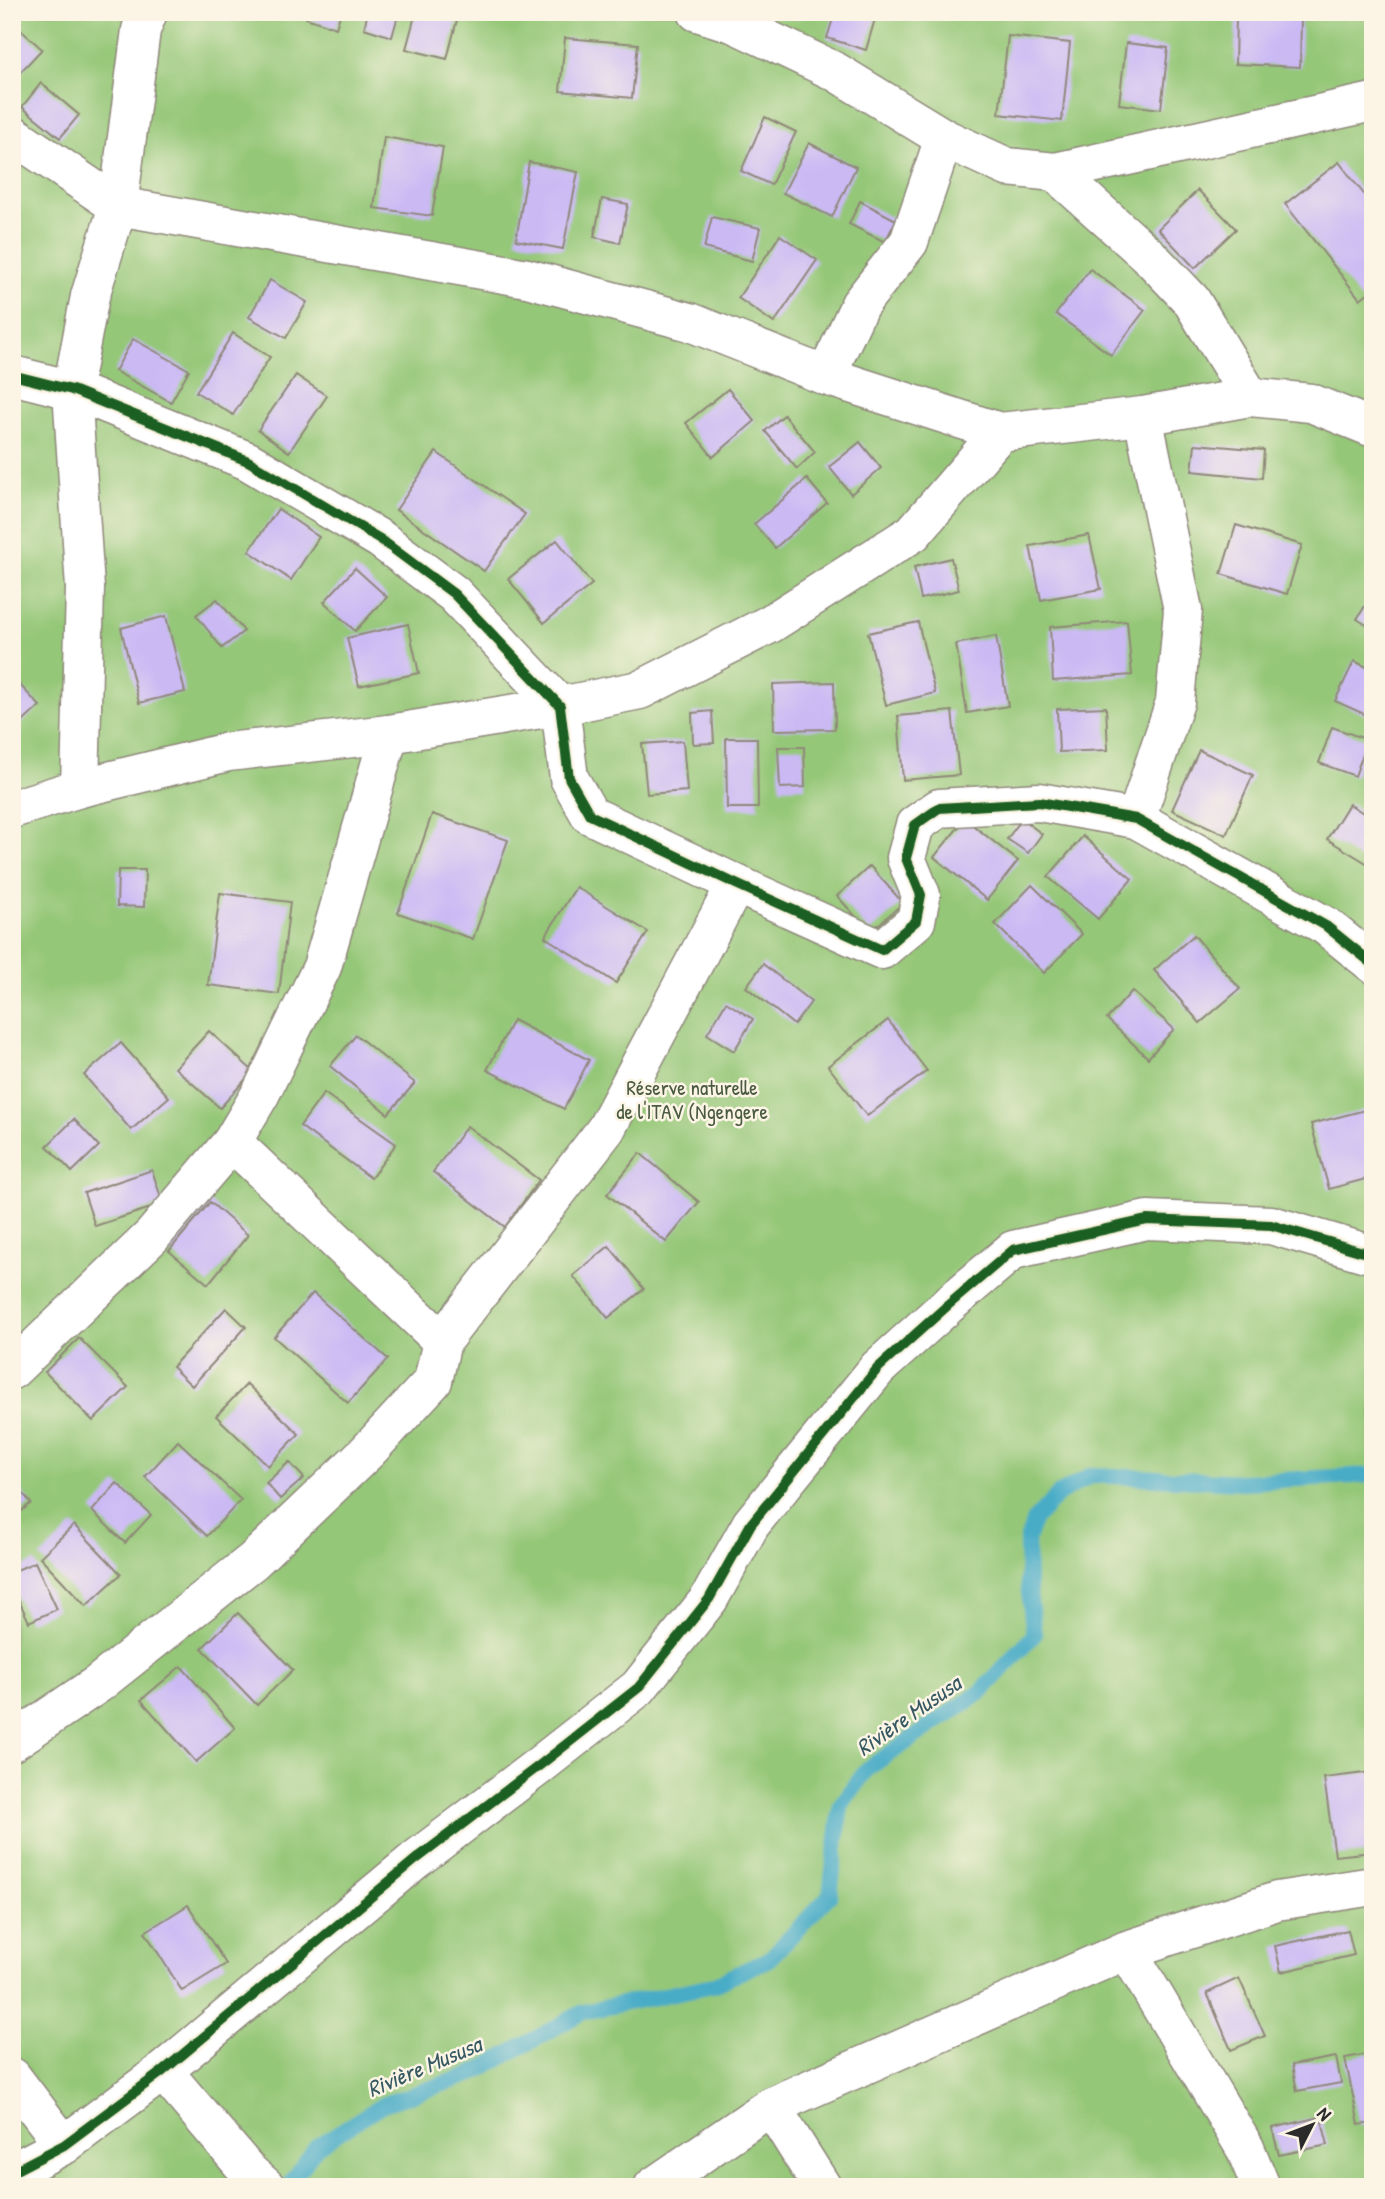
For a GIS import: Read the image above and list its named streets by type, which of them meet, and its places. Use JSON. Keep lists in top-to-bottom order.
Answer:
{
  "water": ["Rivière Mususa"],
  "parks": ["Réserve naturelle de l'ITAV (Ngengere"],
  "north": "top right"
}
